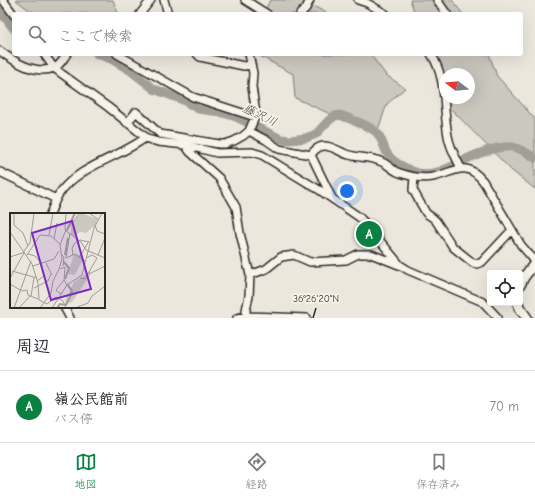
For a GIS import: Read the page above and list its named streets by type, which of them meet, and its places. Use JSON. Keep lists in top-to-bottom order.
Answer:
{
  "water": ["藤沢川"],
  "north": "left",
  "page": {
    "search": "ここで検索",
    "pins": "A",
    "heading": "周辺",
    "list": [
      {
        "mark": "A",
        "name": "嶺公民館前",
        "note": "バス停",
        "value": "70 m"
      }
    ],
    "nav": ["地図", "経路", "保存済み"]
  },
  "coordinates": ["36°26'20\"N"]
}
